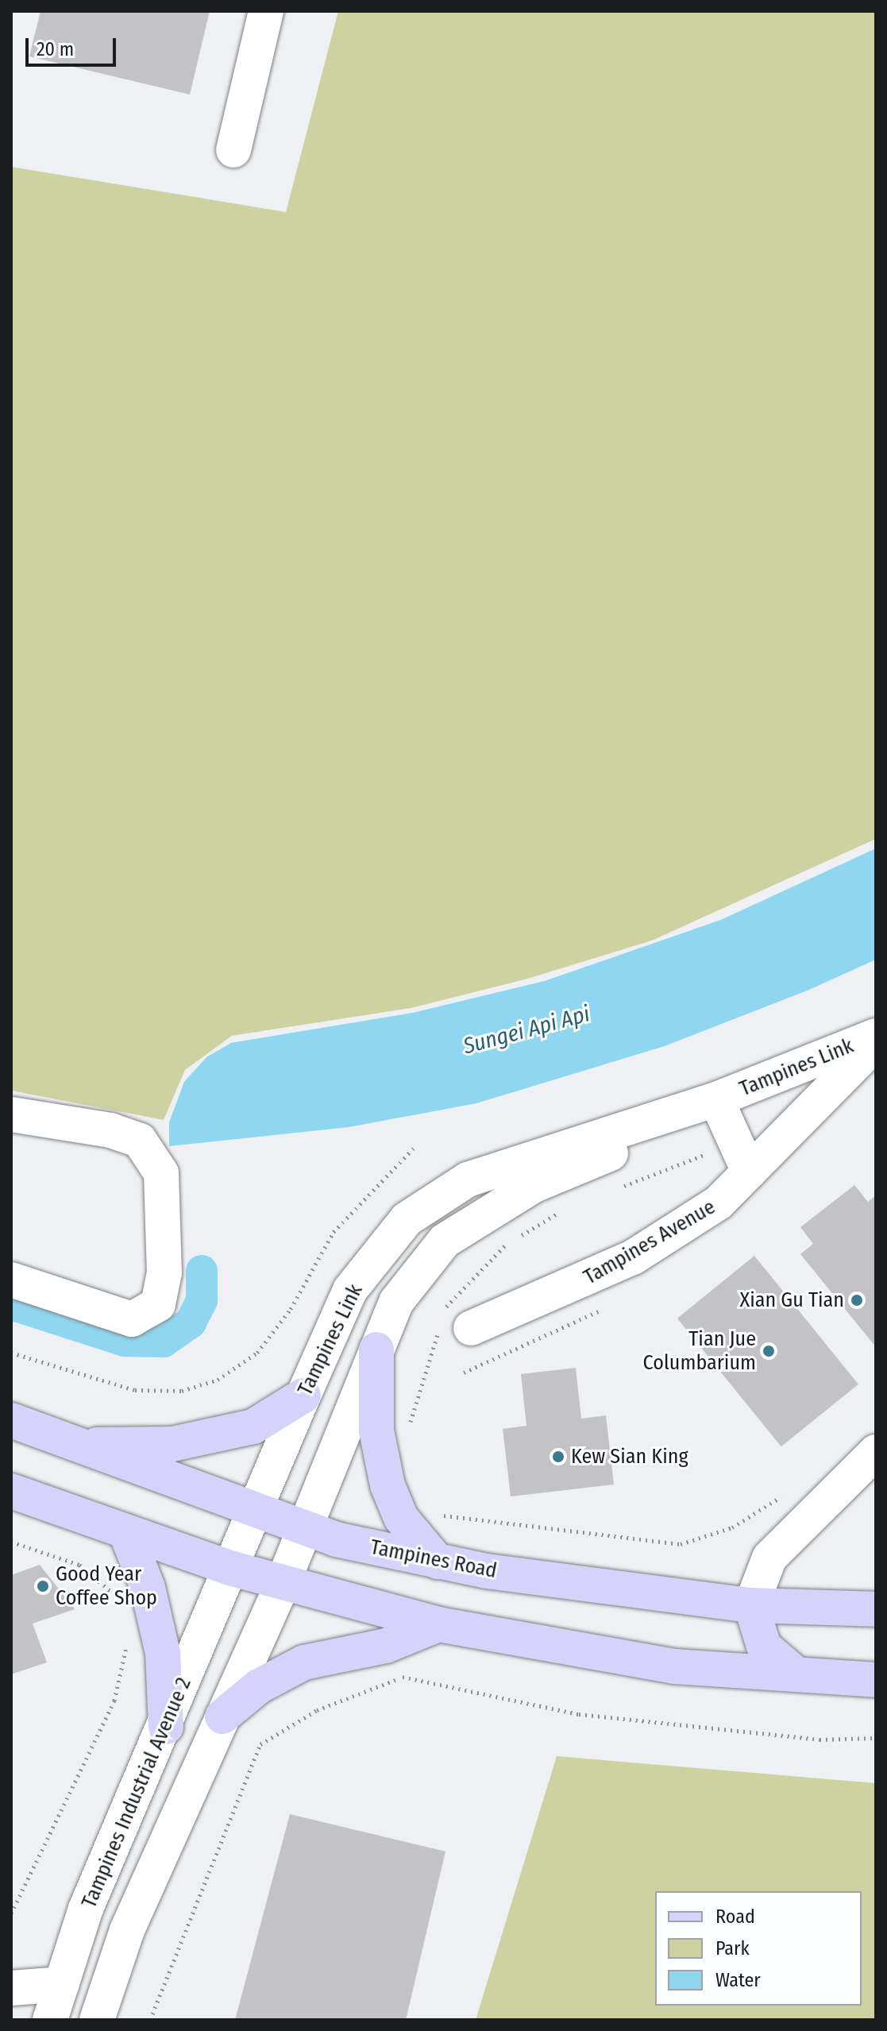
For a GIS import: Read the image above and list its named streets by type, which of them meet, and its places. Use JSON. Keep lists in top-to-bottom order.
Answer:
{
  "streets": {
    "main road": ["Tampines Road"],
    "street": ["Tampines Link", "Tampines Avenue", "Tampines Industrial Avenue 2"]
  },
  "crossings": [
    ["Tampines Link", "Tampines Road"],
    ["Tampines Link", "Tampines Industrial Avenue 2"]
  ],
  "water": ["Sungei Api Api"],
  "places": [
    "Xian Gu Tian",
    "Tian Jue Columbarium",
    "Kew Sian King",
    "Good Year Coffee Shop"
  ],
  "legend": ["Road", "Park", "Water"],
  "scale_bar": "20 m"
}
